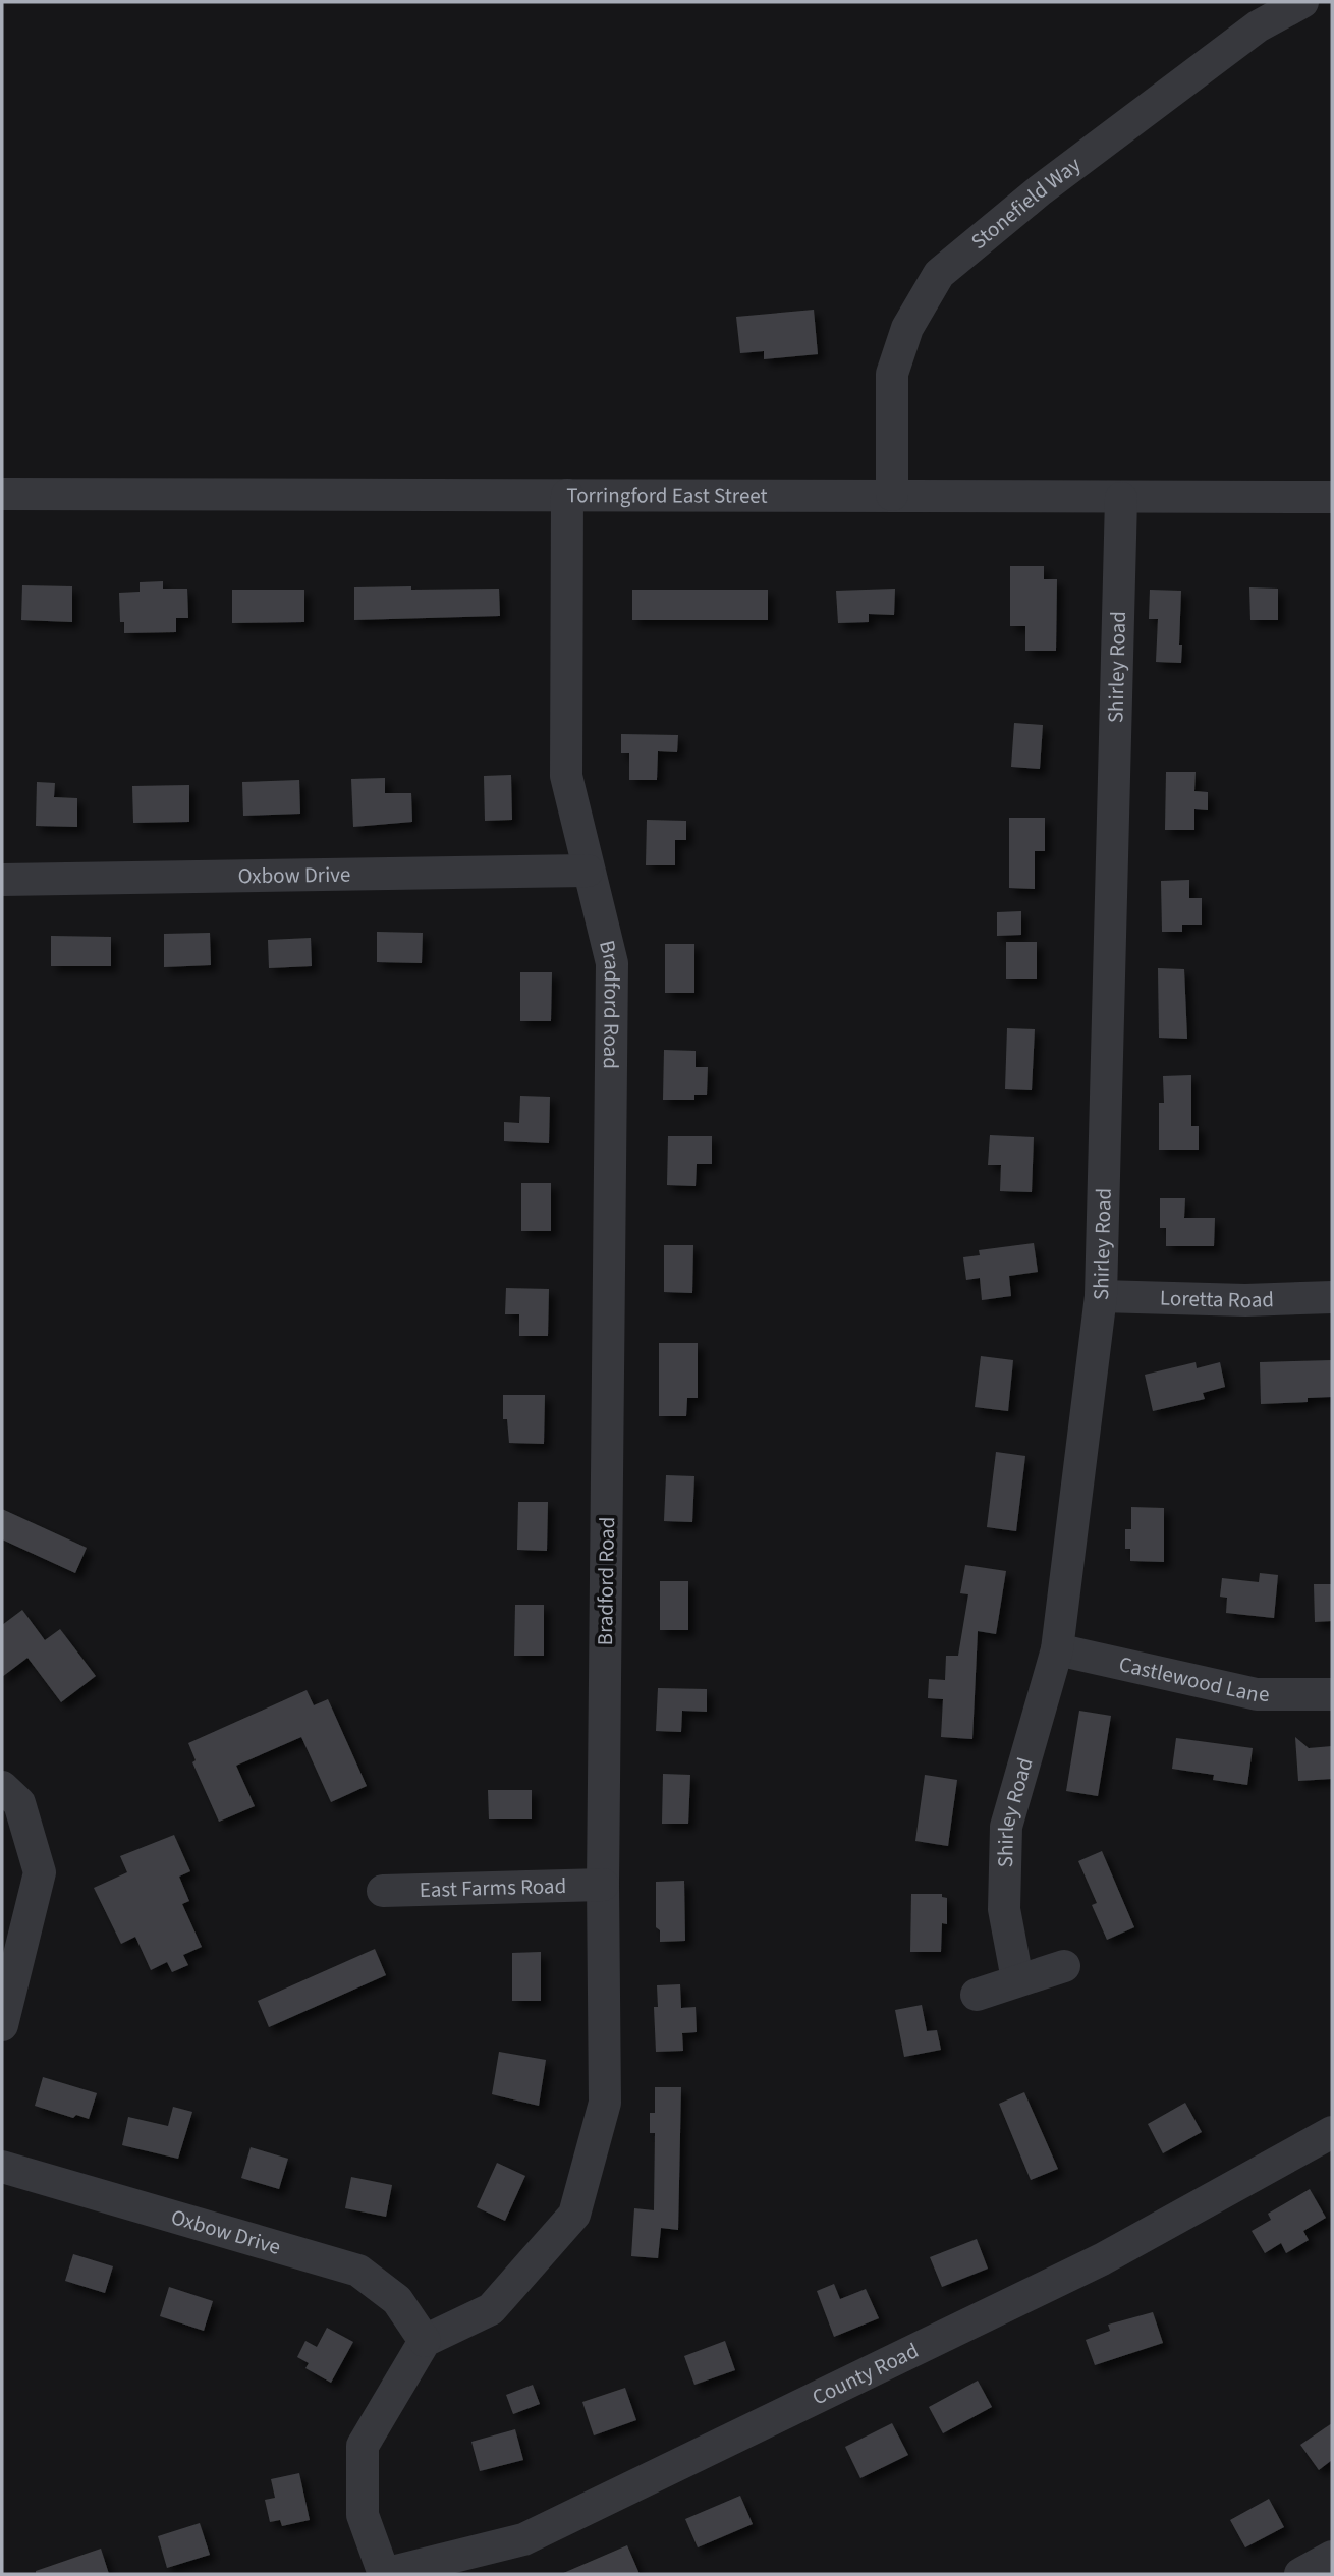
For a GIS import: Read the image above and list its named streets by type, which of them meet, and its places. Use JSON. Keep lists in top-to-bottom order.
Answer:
{
  "streets": {
    "street": [
      "Stonefield Way",
      "Torringford East Street",
      "Shirley Road",
      "Oxbow Drive",
      "Bradford Road",
      "Loretta Road",
      "Castlewood Lane",
      "East Farms Road",
      "County Road"
    ]
  },
  "crossings": [
    ["Stonefield Way", "Torringford East Street"],
    ["Torringford East Street", "Shirley Road"],
    ["Torringford East Street", "Bradford Road"],
    ["Shirley Road", "Loretta Road"],
    ["Shirley Road", "Castlewood Lane"],
    ["Oxbow Drive", "Bradford Road"],
    ["Bradford Road", "East Farms Road"]
  ]
}
